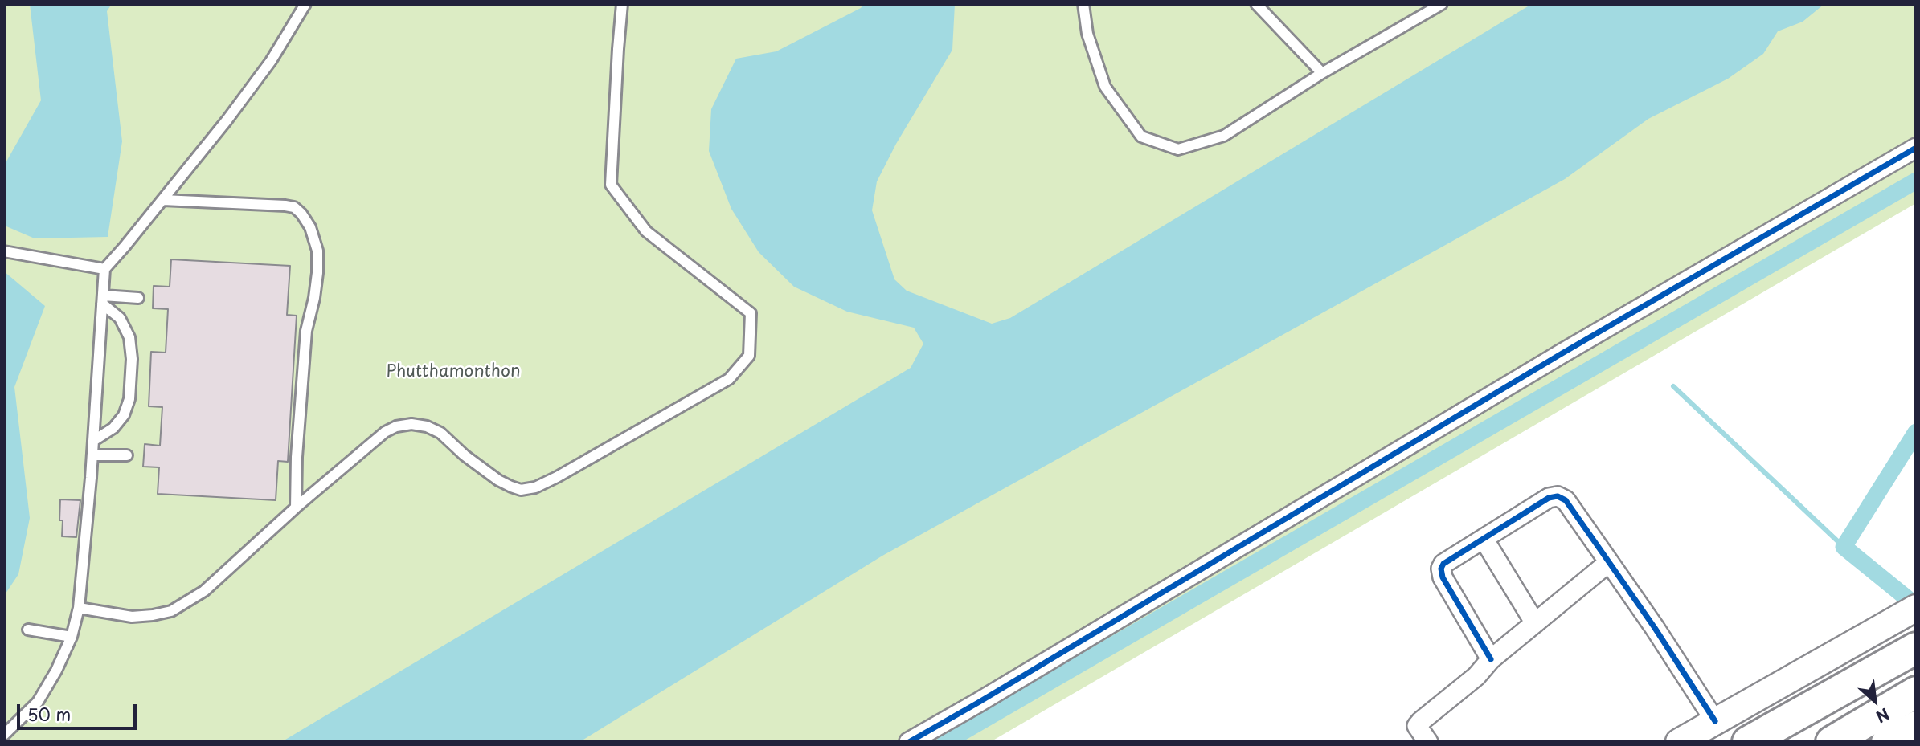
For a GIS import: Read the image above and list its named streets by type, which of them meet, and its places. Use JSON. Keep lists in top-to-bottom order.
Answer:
{
  "parks": ["Phutthamonthon"],
  "scale_bar": "50 m",
  "north": "bottom right"
}
